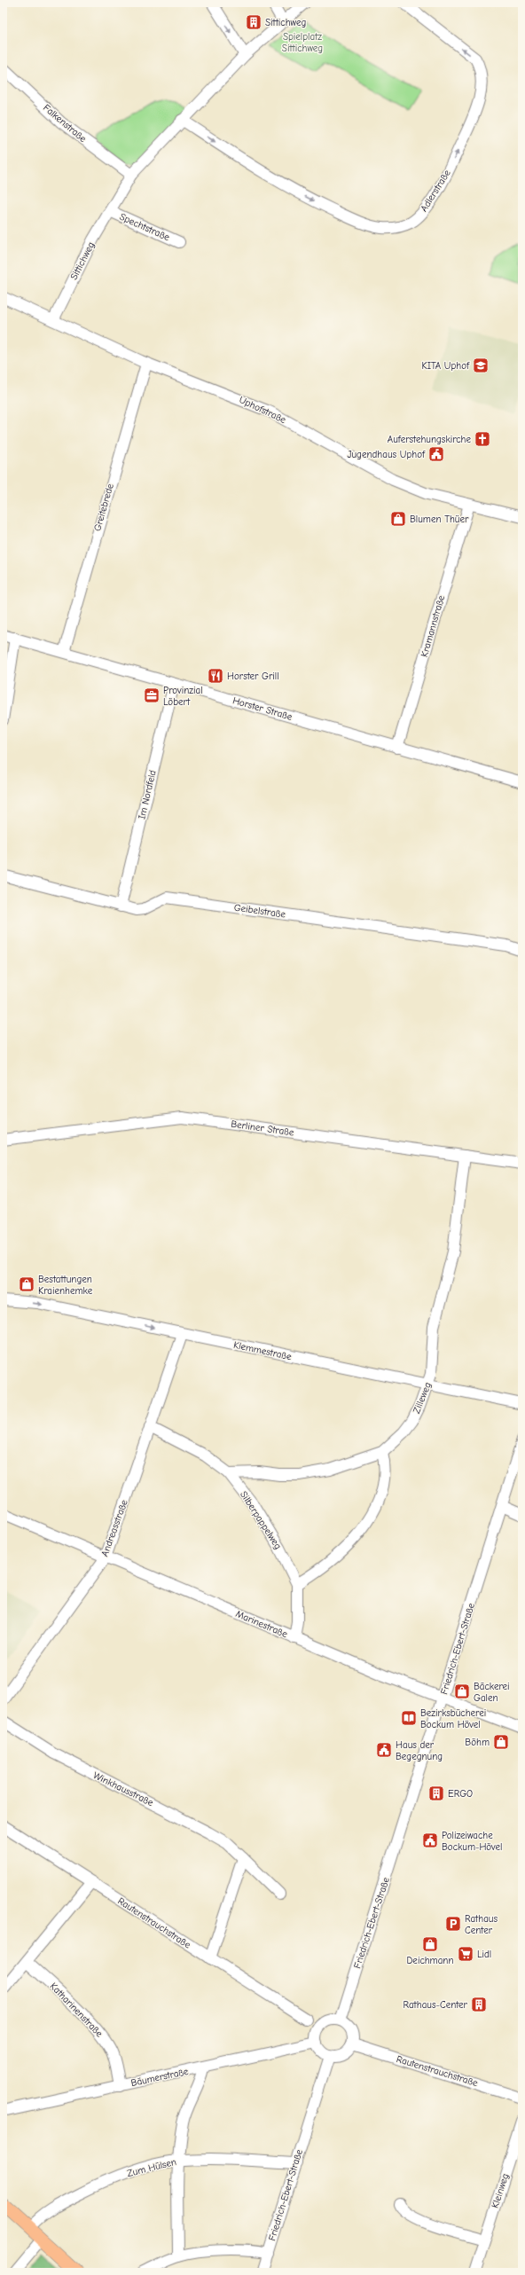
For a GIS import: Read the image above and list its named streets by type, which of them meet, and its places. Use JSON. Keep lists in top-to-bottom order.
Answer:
{
  "streets": {
    "street": [
      "Falkenstraße",
      "Adlerstraße",
      "Spechtstraße",
      "Sittichweg",
      "Uphofstraße",
      "Greitebrede",
      "Kramannstraße",
      "Horster Straße",
      "Im Nordfeld",
      "Geibelstraße",
      "Berliner Straße",
      "Klemmestraße",
      "Zilleweg",
      "Silberpappelweg",
      "Andreasstraße",
      "Marinestraße",
      "Friedrich-Ebert-Straße",
      "Winkhausstraße",
      "Rautenstrauchstraße",
      "Katharinenstraße",
      "Bäumerstraße",
      "Zum Hülsen",
      "Kleinweg"
    ]
  },
  "crossings": [
    ["Falkenstraße", "Sittichweg"],
    ["Adlerstraße", "Sittichweg"],
    ["Spechtstraße", "Sittichweg"],
    ["Sittichweg", "Uphofstraße"],
    ["Uphofstraße", "Greitebrede"],
    ["Uphofstraße", "Kramannstraße"],
    ["Greitebrede", "Horster Straße"],
    ["Kramannstraße", "Horster Straße"],
    ["Horster Straße", "Im Nordfeld"],
    ["Im Nordfeld", "Geibelstraße"],
    ["Berliner Straße", "Zilleweg"],
    ["Klemmestraße", "Zilleweg"],
    ["Klemmestraße", "Andreasstraße"],
    ["Zilleweg", "Silberpappelweg"],
    ["Silberpappelweg", "Andreasstraße"],
    ["Silberpappelweg", "Marinestraße"],
    ["Andreasstraße", "Marinestraße"],
    ["Marinestraße", "Friedrich-Ebert-Straße"],
    ["Friedrich-Ebert-Straße", "Rautenstrauchstraße"],
    ["Friedrich-Ebert-Straße", "Bäumerstraße"],
    ["Friedrich-Ebert-Straße", "Zum Hülsen"],
    ["Rautenstrauchstraße", "Bäumerstraße"],
    ["Katharinenstraße", "Bäumerstraße"]
  ],
  "parks": ["Spielplatz Sittichweg"],
  "places": {
    "building": ["Sittichweg", "ERGO", "Rathaus-Center"],
    "school or university": ["KITA Uphof"],
    "church": ["Auferstehungskirche"],
    "public building": ["Jugendhaus Uphof", "Haus der Begegnung", "Polizeiwache Bockum-Hövel"],
    "shop": [
      "Blumen Thüer",
      "Bestattungen Kraienhemke",
      "Bäckerei Galen",
      "Böhm",
      "Deichmann"
    ],
    "restaurant": ["Horster Grill"],
    "office": ["Provinzial Löbert"],
    "library": ["Bezirksbücherei Bockum Hövel"],
    "parking": ["Rathaus Center"],
    "supermarket": ["Lidl"]
  }
}
